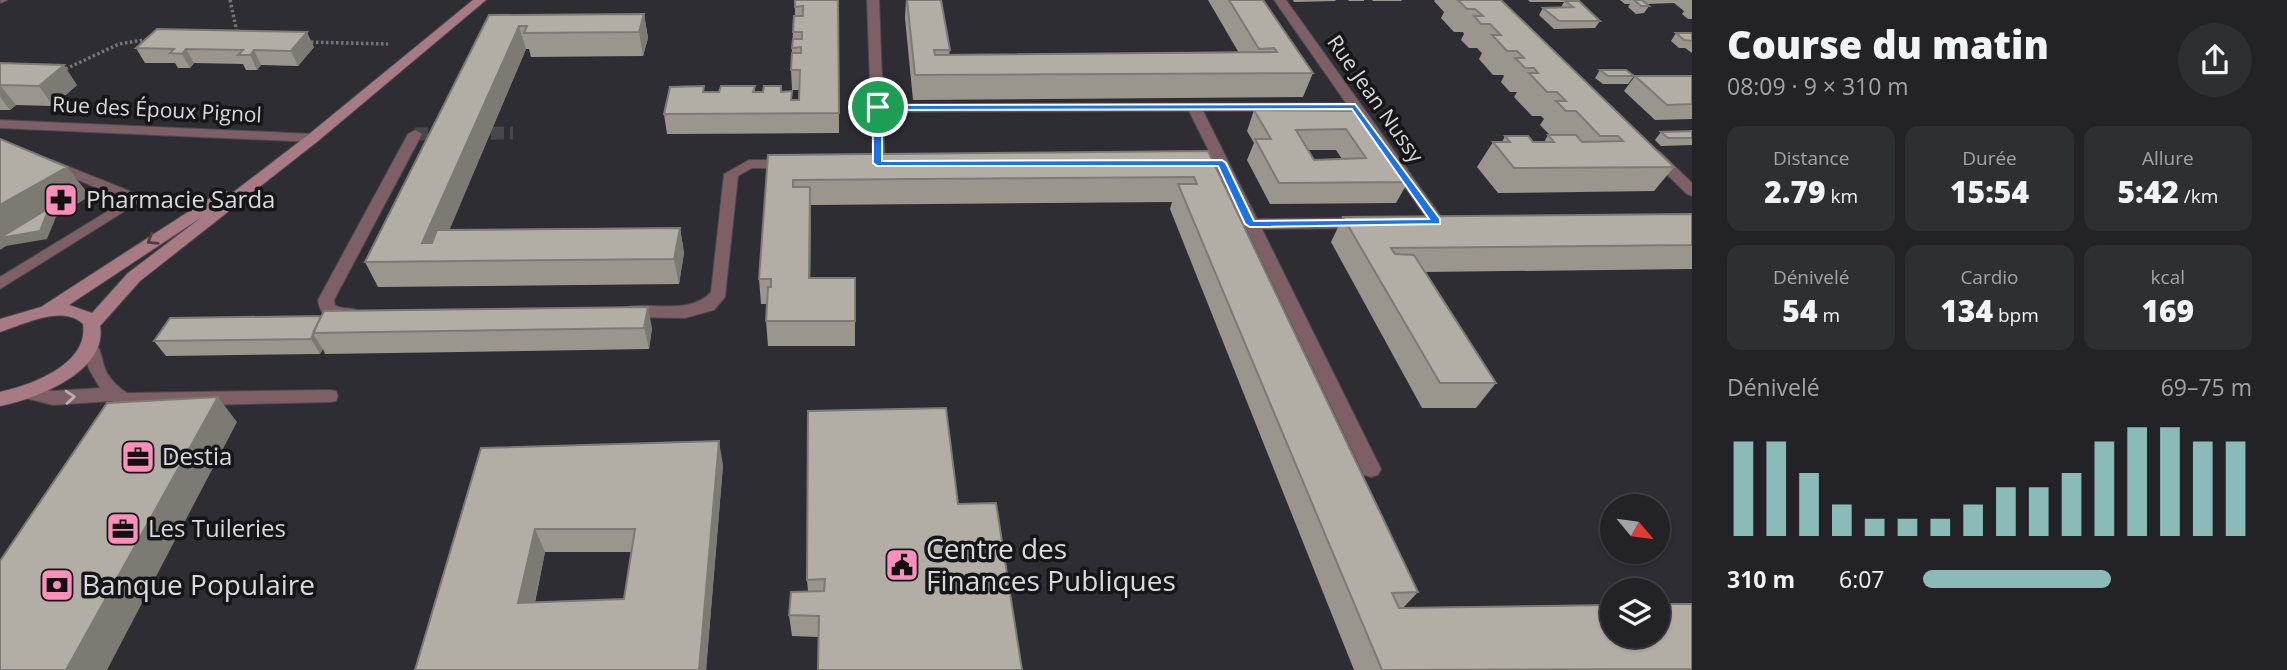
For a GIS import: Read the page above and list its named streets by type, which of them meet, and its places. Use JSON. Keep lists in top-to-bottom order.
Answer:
{
  "streets": {
    "street": ["Rue Jean Nussy", "Rue des Époux Pignol"]
  },
  "places": {
    "pharmacy": ["Pharmacie Sarda"],
    "office": ["Destia", "Les Tuileries"],
    "public building": ["Centre des Finances Publiques"],
    "bank": ["Banque Populaire"]
  },
  "north": "bottom right",
  "page": {
    "heading": ["Course du matin", "08:09 · 9 × 310 m"],
    "stats": [
      ["Distance", "2.79 km"],
      ["Durée", "15:54"],
      ["Allure", "5:42 /km"],
      ["Dénivelé", "54 m"],
      ["Cardio", "134 bpm"],
      ["kcal", "169"]
    ],
    "chart": ["Dénivelé", "69–75 m"],
    "list": [
      {
        "name": "310 m",
        "note": "6:07"
      }
    ]
  }
}
